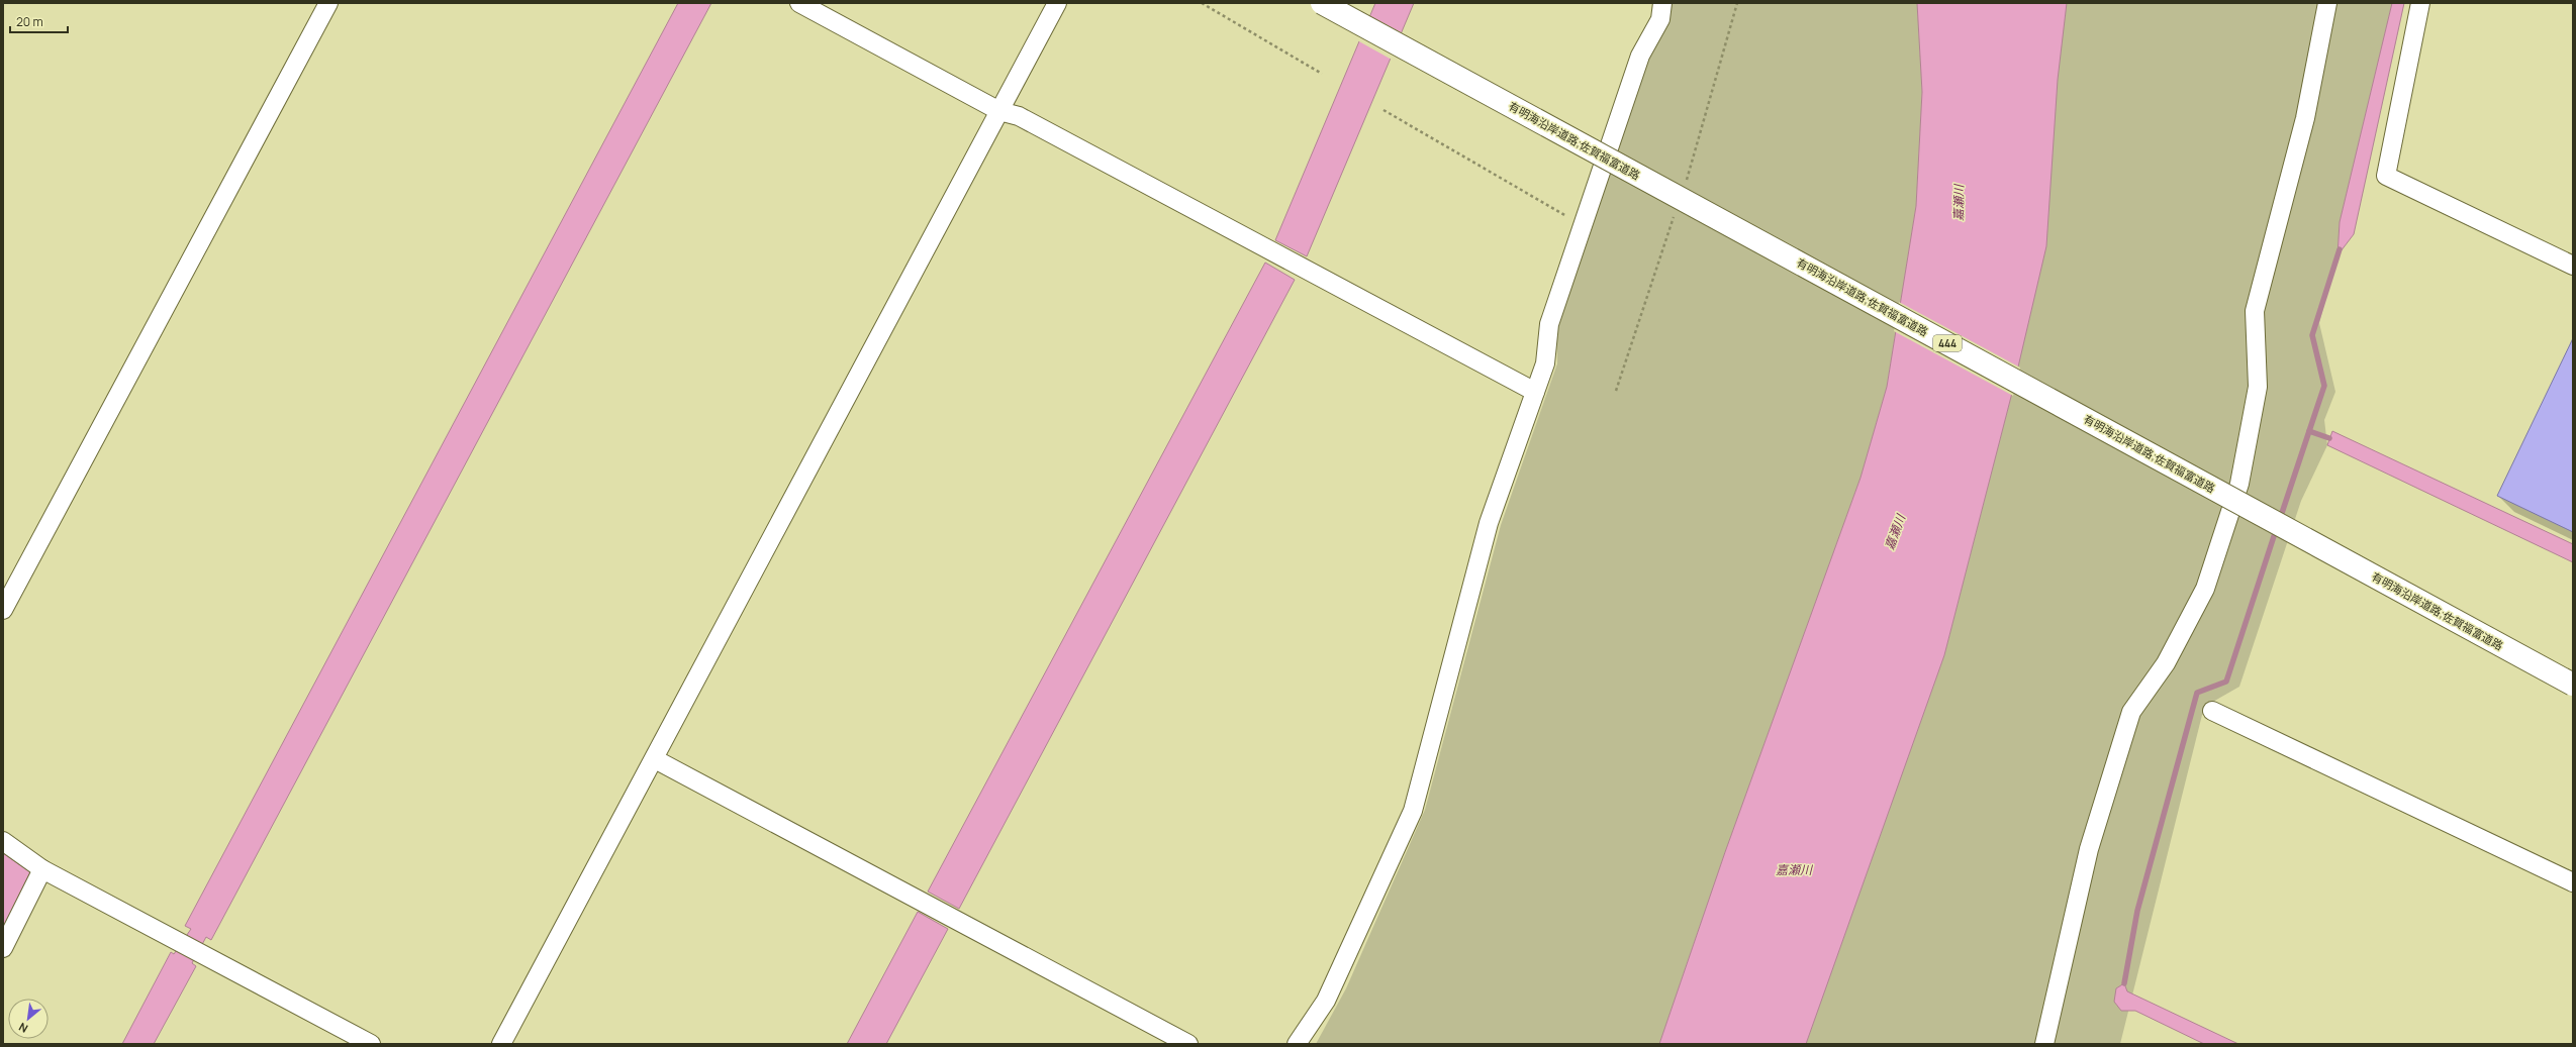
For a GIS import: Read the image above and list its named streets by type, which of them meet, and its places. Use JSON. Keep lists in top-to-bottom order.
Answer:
{
  "streets": {
    "highway": ["有明海沿岸道路;佐賀福富道路", "444"]
  },
  "water": ["嘉瀬川"],
  "scale_bar": "20 m",
  "north": "bottom left"
}
